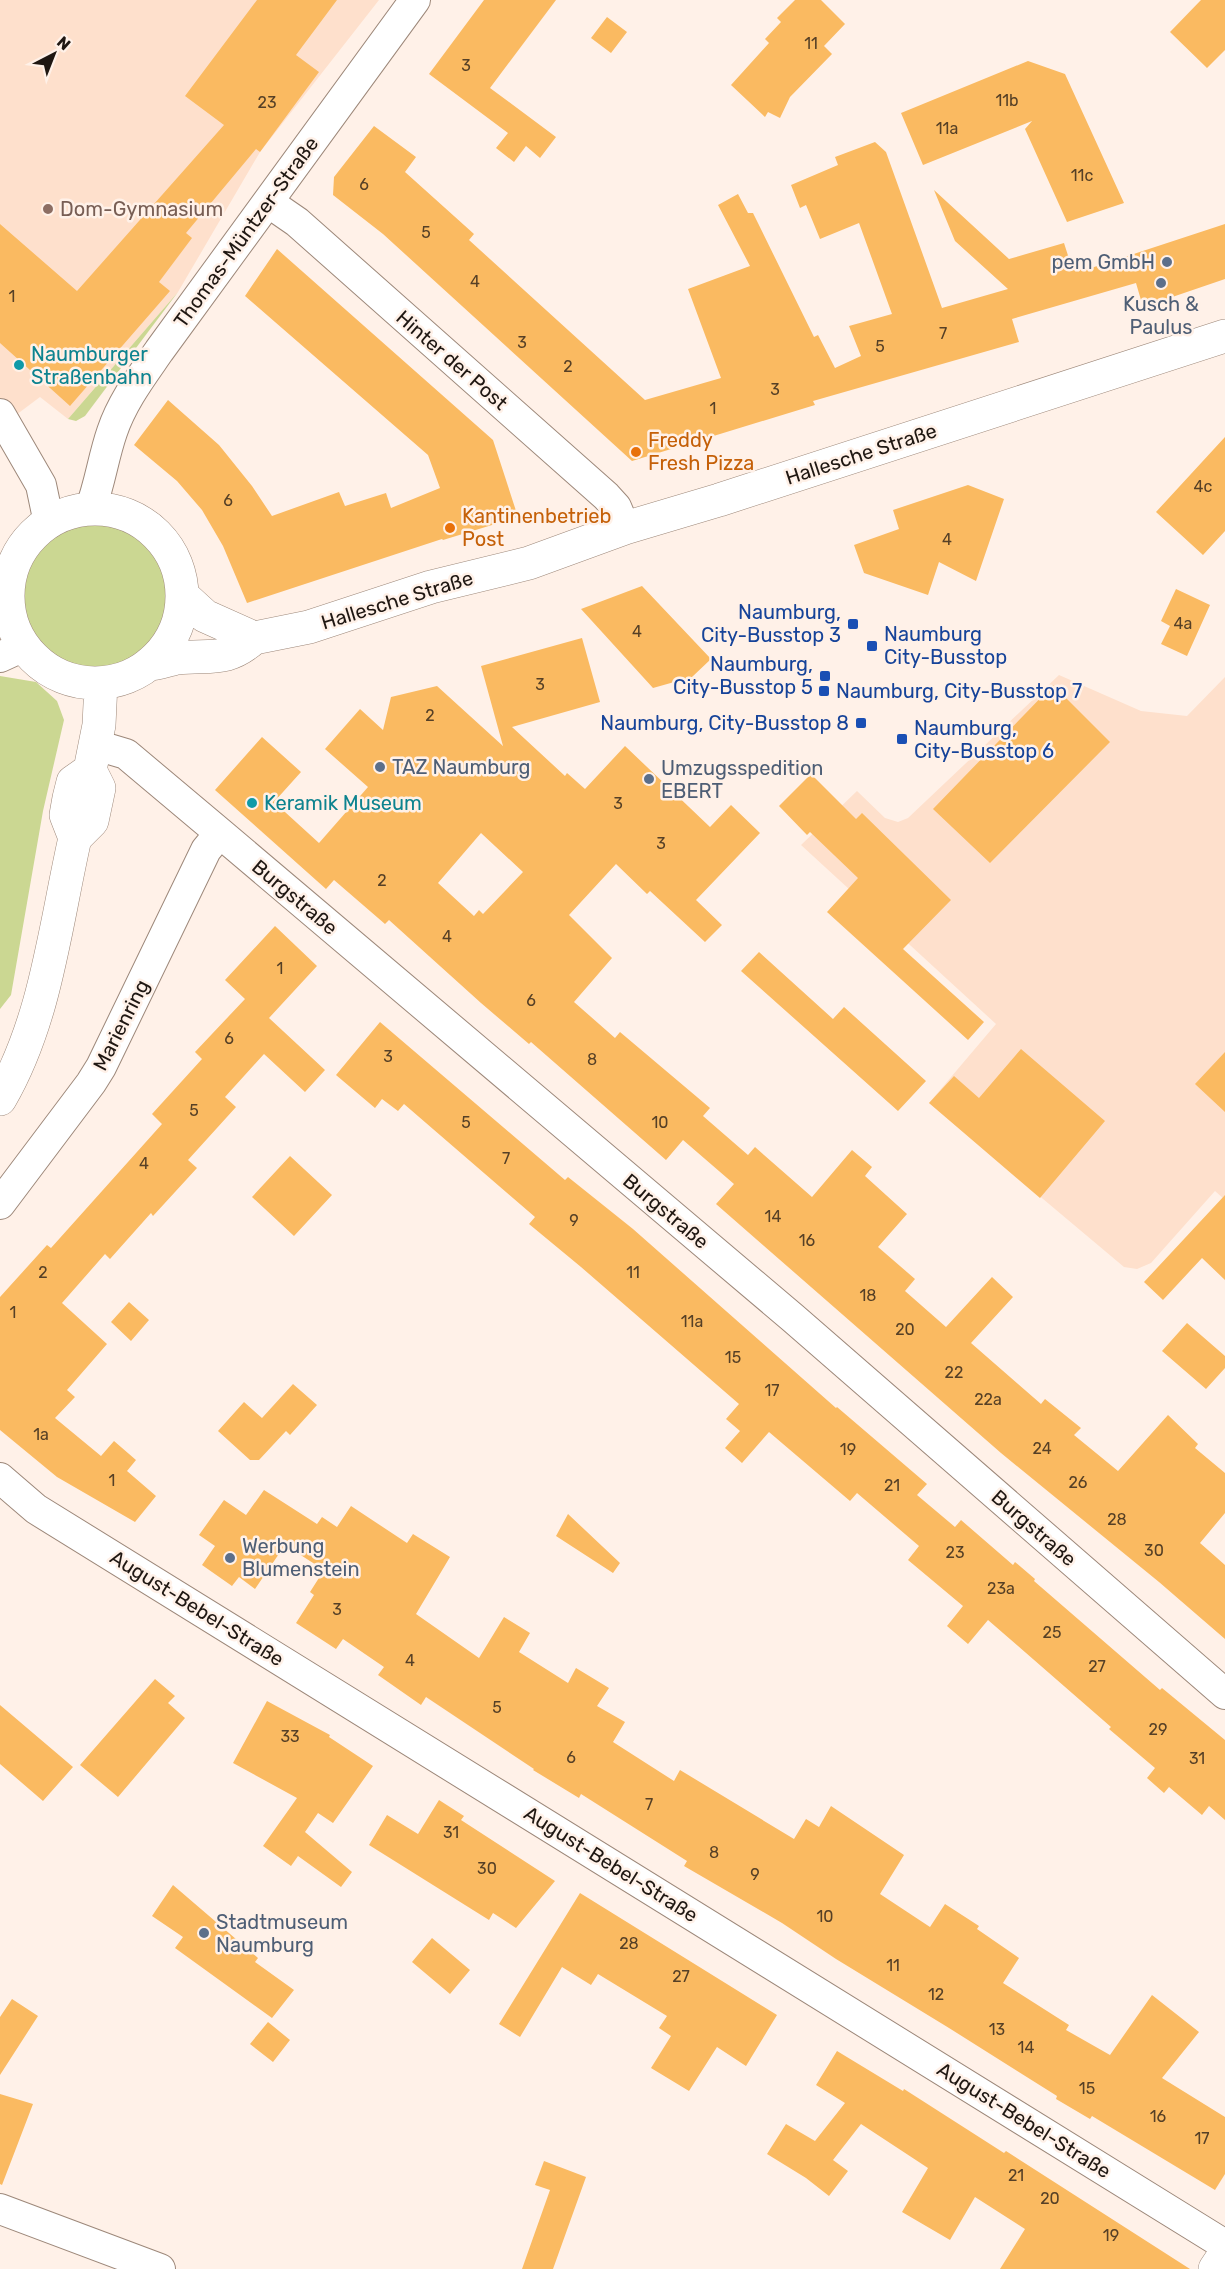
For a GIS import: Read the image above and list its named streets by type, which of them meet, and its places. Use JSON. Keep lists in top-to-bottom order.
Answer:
{
  "streets": {
    "main road": ["Hallesche Straße"],
    "street": [
      "Thomas-Müntzer-Straße",
      "Hinter der Post",
      "Burgstraße",
      "Marienring",
      "August-Bebel-Straße"
    ]
  },
  "crossings": [
    ["Thomas-Müntzer-Straße", "Hinter der Post"],
    ["Hinter der Post", "Hallesche Straße"],
    ["Burgstraße", "Marienring"]
  ],
  "places": {
    "other": [
      "Dom-Gymnasium",
      "pem GmbH",
      "Kusch & Paulus",
      "Naumburger Straßenbahn",
      "Freddy Fresh Pizza",
      "Kantinenbetrieb Post",
      "TAZ Naumburg",
      "Umzugsspedition EBERT",
      "Keramik Museum",
      "Werbung Blumenstein",
      "Stadtmuseum Naumburg"
    ],
    "transit": [
      "Naumburg, City-Busstop 3",
      "Naumburg City-Busstop",
      "Naumburg, City-Busstop 5",
      "Naumburg, City-Busstop 7",
      "Naumburg, City-Busstop 8",
      "Naumburg, City-Busstop 6"
    ]
  },
  "house_numbers": [
    "11",
    "3",
    "11b",
    "23",
    "11a",
    "11c",
    "6",
    "5",
    "4",
    "1",
    "7",
    "3",
    "5",
    "2",
    "3",
    "1",
    "4c",
    "6",
    "4",
    "4a",
    "4",
    "3",
    "2",
    "3",
    "3",
    "2",
    "4",
    "1",
    "6",
    "6",
    "3",
    "8",
    "5",
    "5",
    "10",
    "7",
    "4",
    "14",
    "9",
    "16",
    "2",
    "11",
    "18",
    "1",
    "11a",
    "20",
    "15",
    "22",
    "17",
    "22a",
    "1a",
    "24",
    "19",
    "1",
    "26",
    "21",
    "28",
    "30",
    "23",
    "23a",
    "3",
    "25",
    "4",
    "27",
    "5",
    "29",
    "33",
    "6",
    "31",
    "7",
    "31",
    "8",
    "30",
    "9",
    "10",
    "28",
    "11",
    "27",
    "12",
    "13",
    "14",
    "15",
    "16",
    "17",
    "21",
    "20",
    "19"
  ],
  "north": "top right"
}
